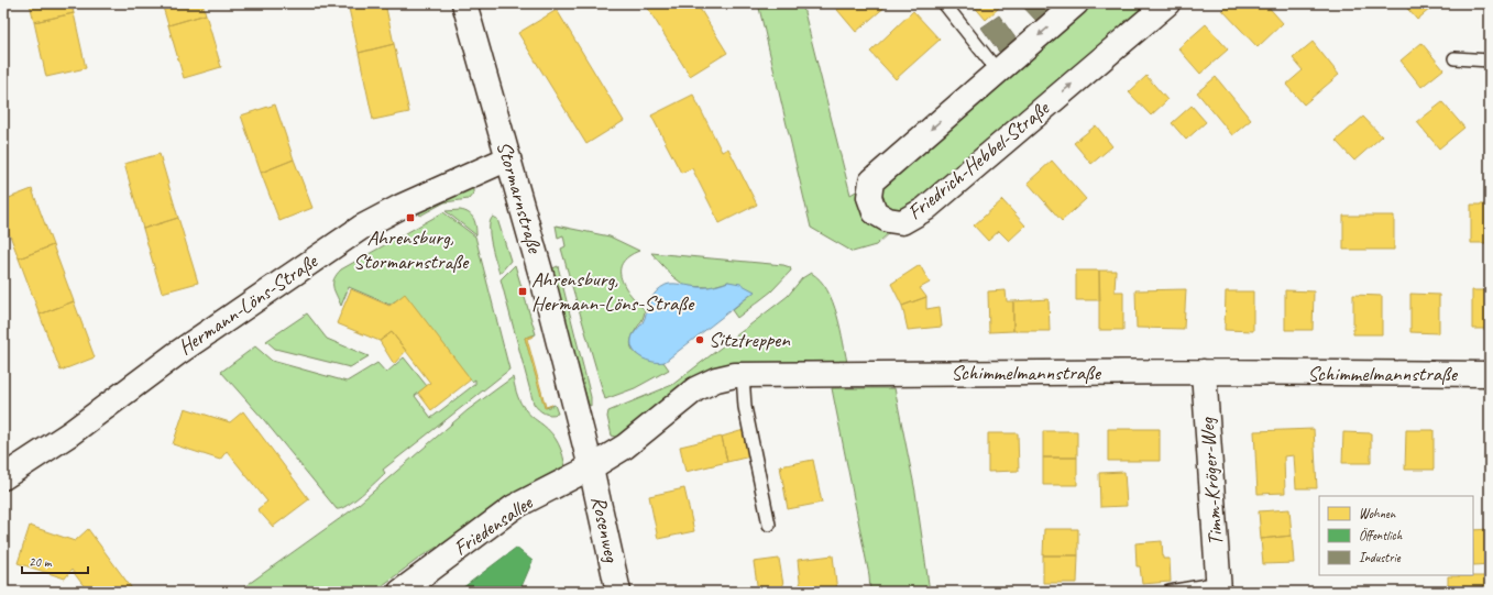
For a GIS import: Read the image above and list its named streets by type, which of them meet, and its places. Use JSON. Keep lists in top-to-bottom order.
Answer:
{
  "streets": {
    "street": [
      "Friedrich-Hebbel-Straße",
      "Stormarnstraße",
      "Hermann-Löns-Straße",
      "Schimmelmannstraße",
      "Timm-Kröger-Weg",
      "Friedensallee",
      "Rosenweg"
    ]
  },
  "crossings": [
    ["Stormarnstraße", "Hermann-Löns-Straße"],
    ["Stormarnstraße", "Schimmelmannstraße"],
    ["Stormarnstraße", "Friedensallee"],
    ["Stormarnstraße", "Rosenweg"],
    ["Schimmelmannstraße", "Timm-Kröger-Weg"],
    ["Schimmelmannstraße", "Friedensallee"],
    ["Schimmelmannstraße", "Rosenweg"],
    ["Friedensallee", "Rosenweg"]
  ],
  "places": {
    "transit": ["Ahrensburg, Stormarnstraße", "Ahrensburg, Hermann-Löns-Straße"],
    "other": ["Sitztreppen"]
  },
  "legend": ["Wohnen", "Öffentlich", "Industrie"],
  "scale_bar": "20 m"
}
